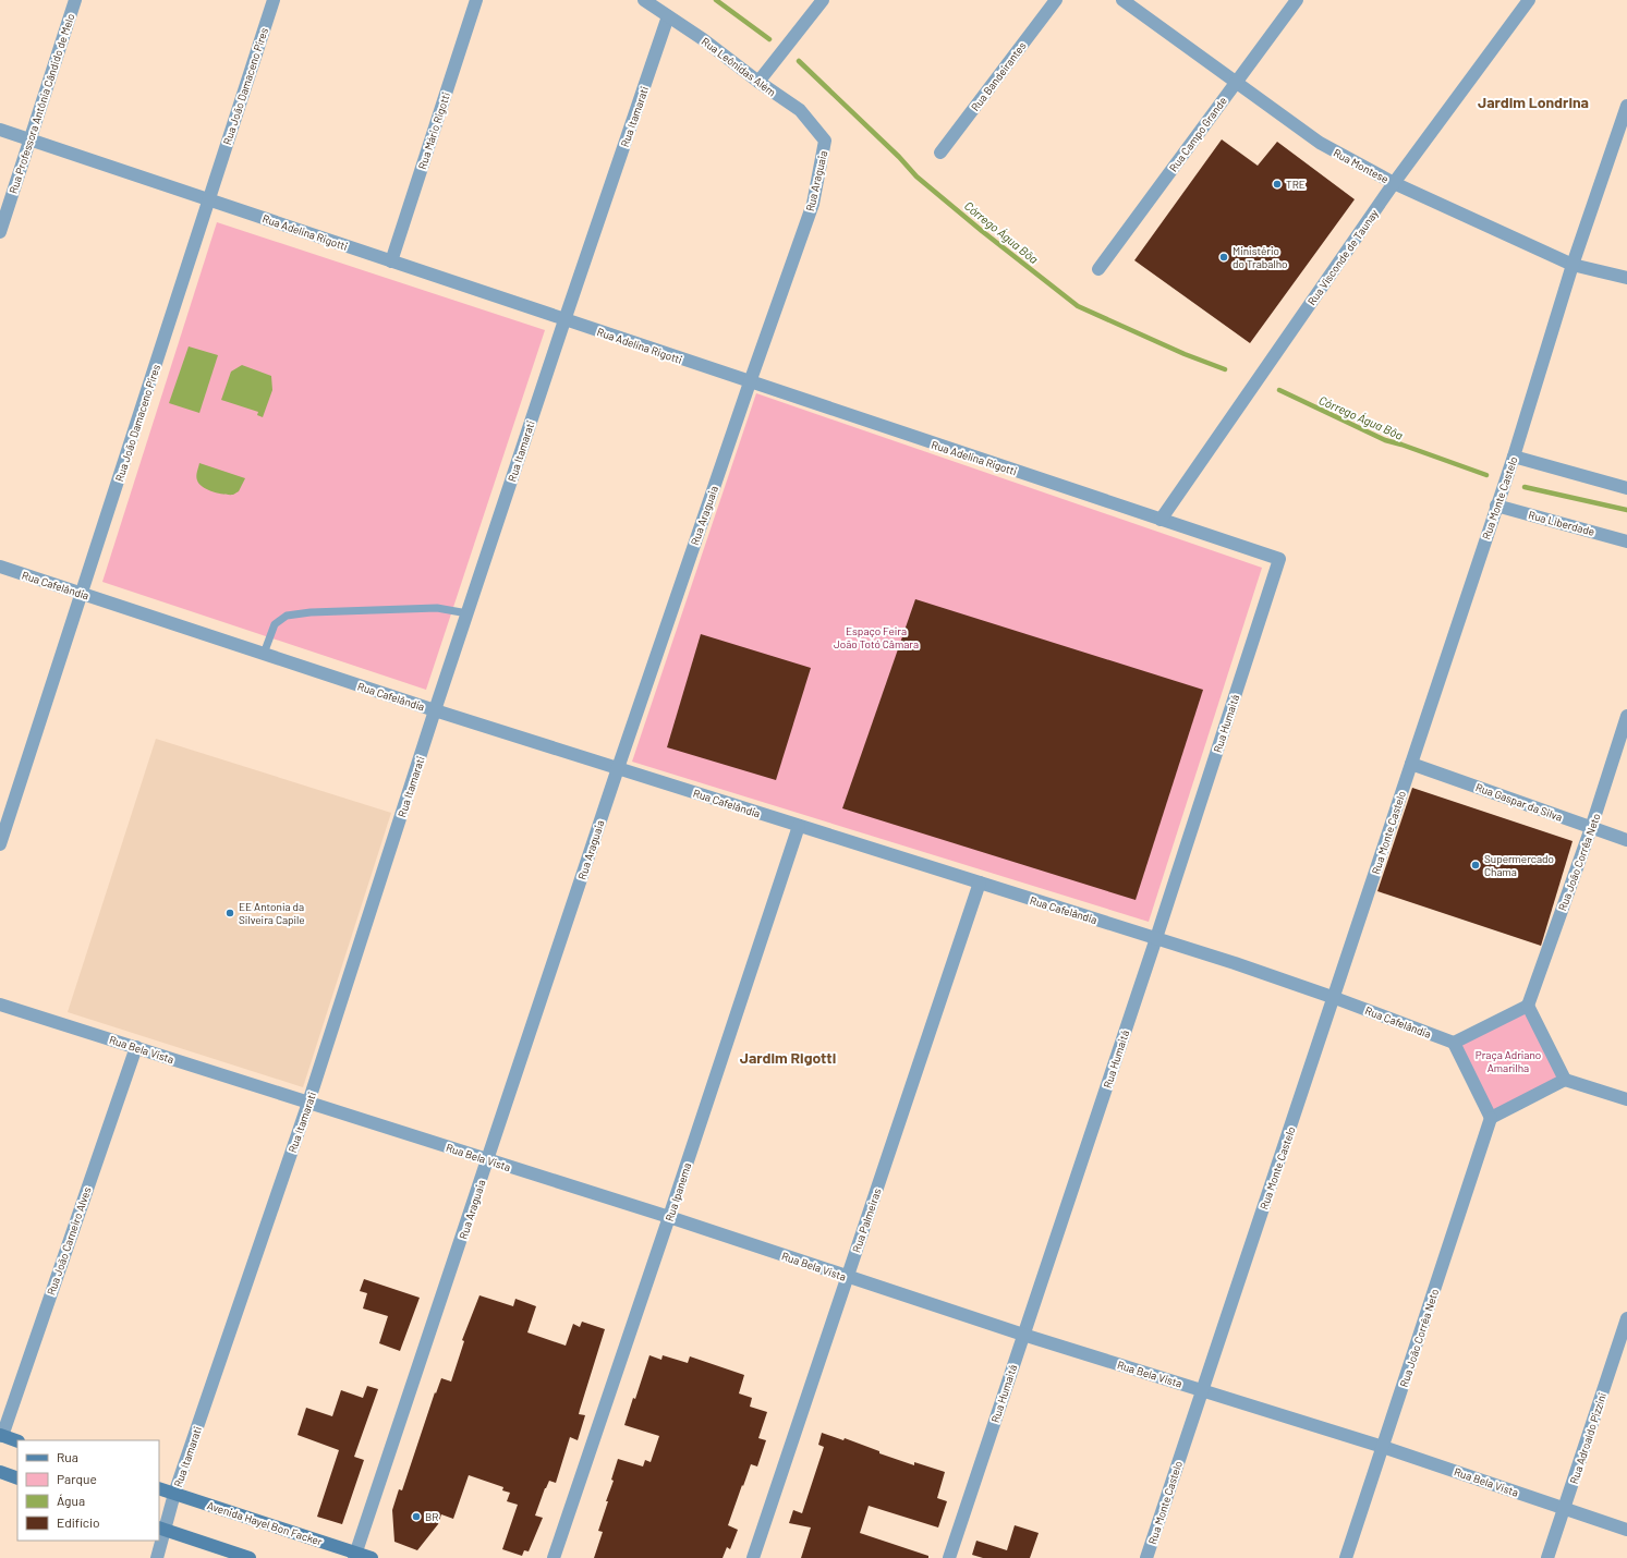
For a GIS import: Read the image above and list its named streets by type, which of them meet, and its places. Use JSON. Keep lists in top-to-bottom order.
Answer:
{
  "streets": {
    "main road": ["Avenida Hayel Bon Facker"],
    "street": [
      "Rua Leônidas Além",
      "Rua Bandeirantes",
      "Rua João Damaceno Pires",
      "Rua Professora Antônia Cândido de Melo",
      "Rua Itamarati",
      "Rua Mário Rigotti",
      "Rua Campo Grande",
      "Rua Montese",
      "Rua Araguaia",
      "Rua Adelina Rigotti",
      "Rua Visconde de Taunay",
      "Rua Monte Castelo",
      "Rua Liberdade",
      "Rua Cafelândia",
      "Rua Humaitá",
      "Rua Gaspar da Silva",
      "Rua João Corrêa Neto",
      "Rua Bela Vista",
      "Rua Ipanema",
      "Rua Palmeiras",
      "Rua João Carneiro Alves",
      "Rua Adroaldo Pizzini"
    ]
  },
  "crossings": [
    ["Rua Leônidas Além", "Rua Itamarati"],
    ["Rua Leônidas Além", "Rua Araguaia"],
    ["Rua João Damaceno Pires", "Rua Adelina Rigotti"],
    ["Rua João Damaceno Pires", "Rua Cafelândia"],
    ["Rua Professora Antônia Cândido de Melo", "Rua Adelina Rigotti"],
    ["Rua Itamarati", "Rua Adelina Rigotti"],
    ["Rua Itamarati", "Rua Cafelândia"],
    ["Rua Itamarati", "Rua Bela Vista"],
    ["Rua Itamarati", "Avenida Hayel Bon Facker"],
    ["Rua Mário Rigotti", "Rua Adelina Rigotti"],
    ["Rua Campo Grande", "Rua Montese"],
    ["Rua Montese", "Rua Visconde de Taunay"],
    ["Rua Montese", "Rua Monte Castelo"],
    ["Rua Araguaia", "Rua Adelina Rigotti"],
    ["Rua Araguaia", "Rua Cafelândia"],
    ["Rua Araguaia", "Rua Bela Vista"],
    ["Rua Araguaia", "Avenida Hayel Bon Facker"],
    ["Rua Adelina Rigotti", "Rua Visconde de Taunay"],
    ["Rua Adelina Rigotti", "Rua Humaitá"],
    ["Rua Monte Castelo", "Rua Liberdade"],
    ["Rua Monte Castelo", "Rua Cafelândia"],
    ["Rua Monte Castelo", "Rua Gaspar da Silva"],
    ["Rua Monte Castelo", "Rua Bela Vista"],
    ["Rua Cafelândia", "Rua Humaitá"],
    ["Rua Cafelândia", "Rua Ipanema"],
    ["Rua Cafelândia", "Rua Palmeiras"],
    ["Rua Humaitá", "Rua Bela Vista"],
    ["Rua Gaspar da Silva", "Rua João Corrêa Neto"],
    ["Rua João Corrêa Neto", "Rua Bela Vista"],
    ["Rua Bela Vista", "Rua Ipanema"],
    ["Rua Bela Vista", "Rua Palmeiras"],
    ["Rua Bela Vista", "Rua João Carneiro Alves"],
    ["Rua Bela Vista", "Rua Adroaldo Pizzini"]
  ],
  "districts": ["Jardim Londrina", "Jardim Rigotti"],
  "water": ["Córrego Água Bôa"],
  "parks": ["Espaço Feira João Totó Câmara", "Praça Adriano Amarilha"],
  "places": [
    "TRE",
    "Ministério do Trabalho",
    "Supermercado Chama",
    "EE Antonia da Silveira Capile",
    "BR"
  ],
  "legend": [
    "Rua",
    "Parque",
    "Água",
    "Edifício"
  ]
}
